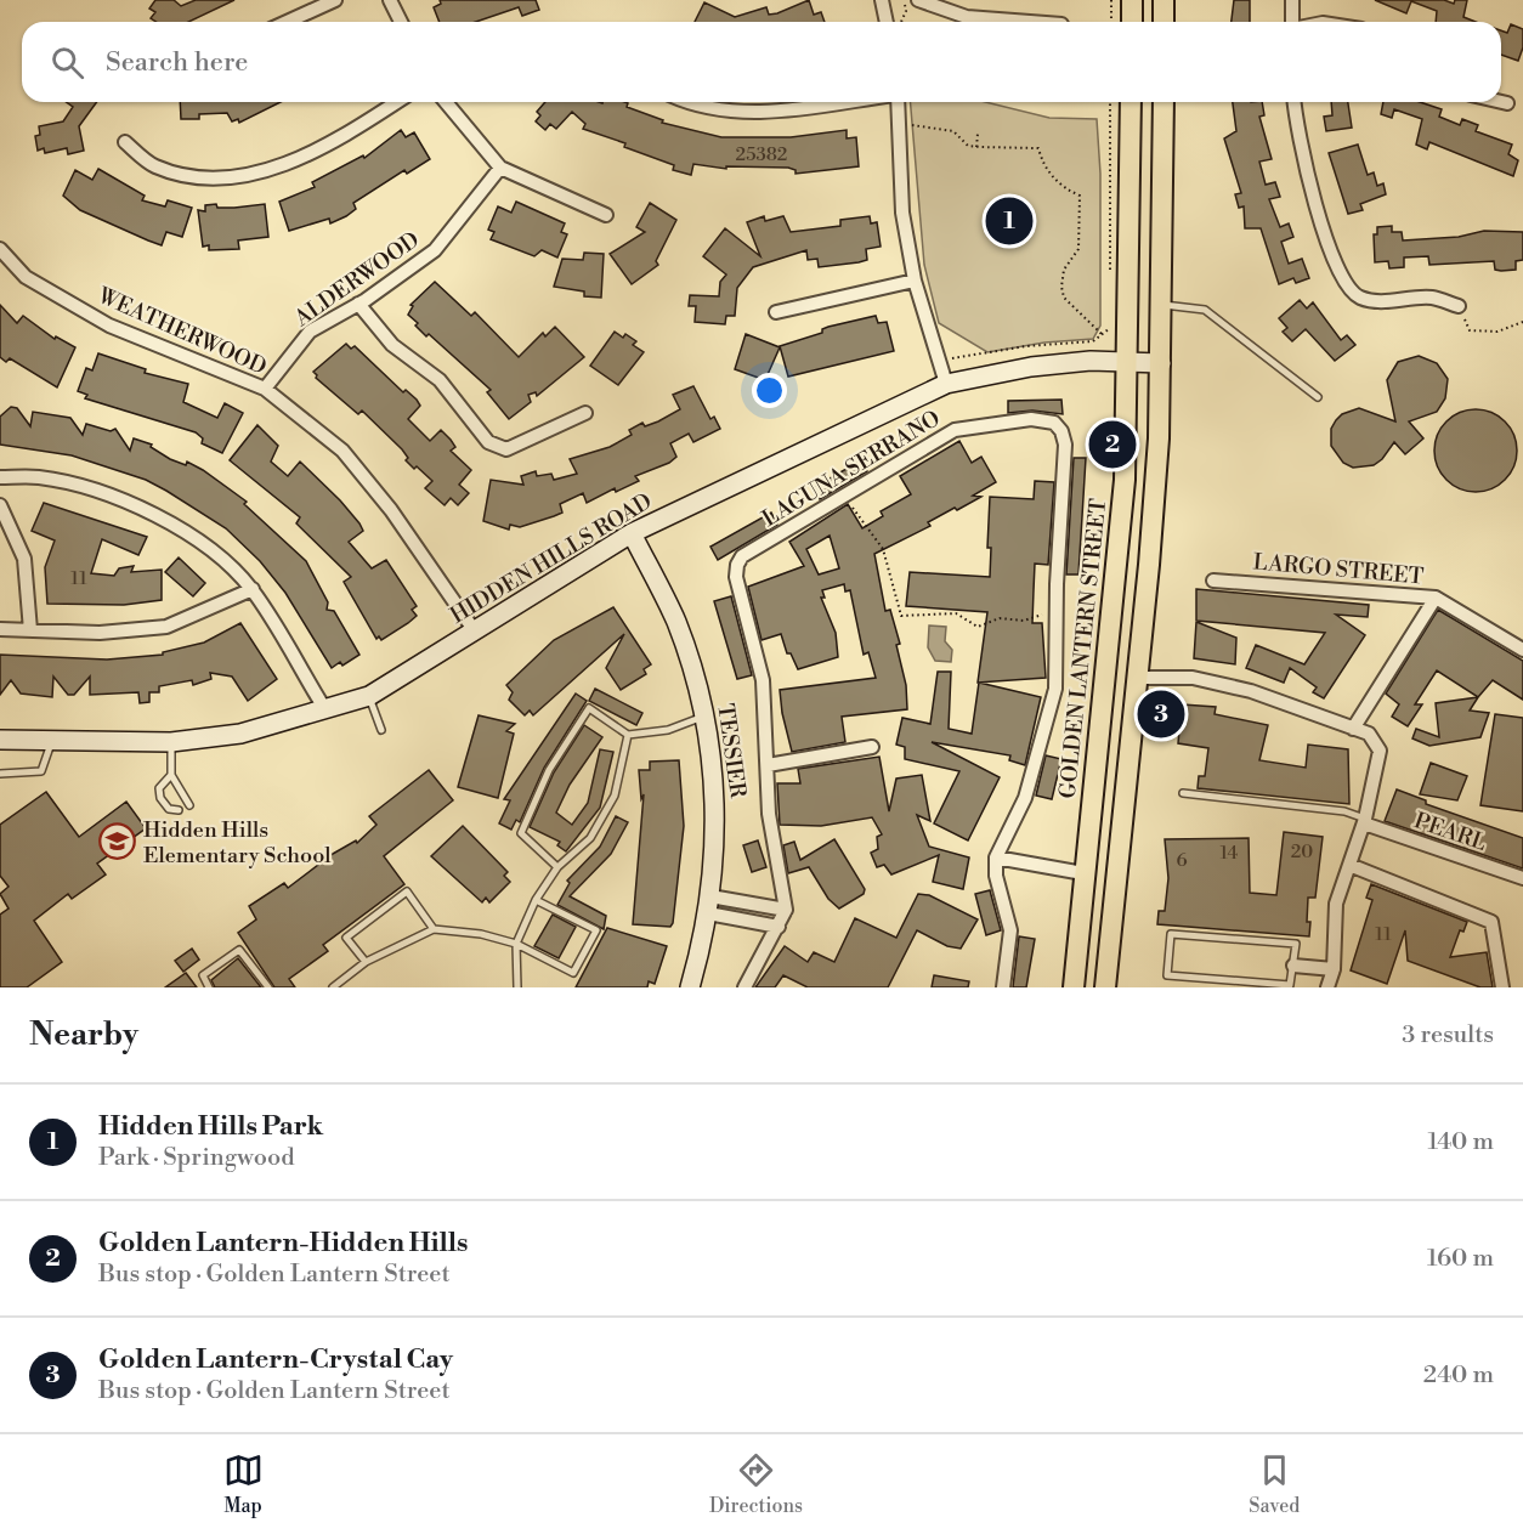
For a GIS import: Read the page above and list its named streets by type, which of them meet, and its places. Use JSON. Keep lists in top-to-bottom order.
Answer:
{
  "streets": {
    "main road": ["GOLDEN LANTERN STREET"],
    "street": [
      "ALDERWOOD",
      "WEATHERWOOD",
      "LAGUNA SERRANO",
      "HIDDEN HILLS ROAD",
      "LARGO STREET",
      "TESSIER",
      "PEARL"
    ]
  },
  "crossings": [
    ["ALDERWOOD", "WEATHERWOOD"],
    ["WEATHERWOOD", "HIDDEN HILLS ROAD"],
    ["HIDDEN HILLS ROAD", "GOLDEN LANTERN STREET"],
    ["HIDDEN HILLS ROAD", "TESSIER"]
  ],
  "places": {
    "school or university": ["Hidden Hills Elementary School"]
  },
  "house_numbers": [
    "25382",
    "11",
    "20",
    "14",
    "6",
    "11"
  ],
  "page": {
    "search": "Search here",
    "pins": ["1", "2", "3"],
    "heading": ["Nearby", "3 results"],
    "list": [
      {
        "mark": "1",
        "name": "Hidden Hills Park",
        "note": "Park · Springwood",
        "value": "140 m"
      },
      {
        "mark": "2",
        "name": "Golden Lantern-Hidden Hills",
        "note": "Bus stop · Golden Lantern Street",
        "value": "160 m"
      },
      {
        "mark": "3",
        "name": "Golden Lantern-Crystal Cay",
        "note": "Bus stop · Golden Lantern Street",
        "value": "240 m"
      }
    ],
    "nav": ["Map", "Directions", "Saved"]
  }
}
